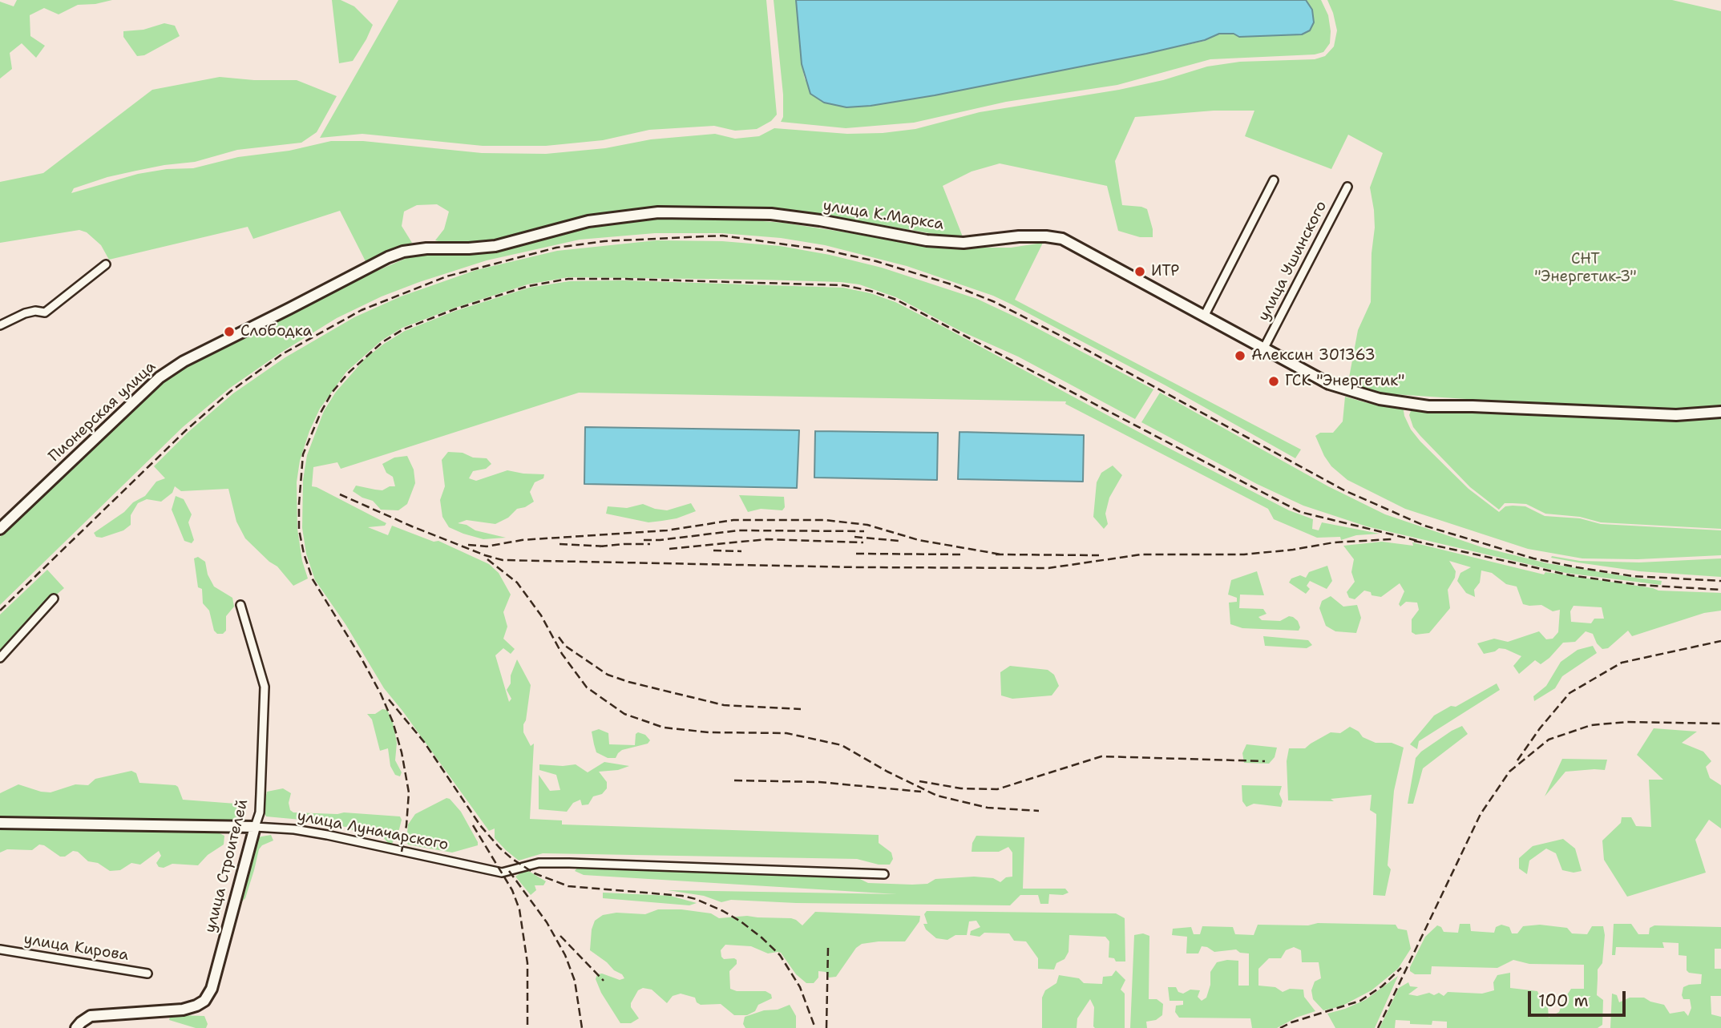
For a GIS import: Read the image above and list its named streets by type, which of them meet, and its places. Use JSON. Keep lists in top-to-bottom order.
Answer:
{
  "streets": {
    "main road": [
      "улица К.Маркса",
      "Пионерская улица",
      "улица Луначарского",
      "улица Строителей"
    ],
    "street": ["улица Ушинского", "улица Кирова"]
  },
  "crossings": [
    ["улица К.Маркса", "улица Ушинского"],
    ["улица К.Маркса", "Пионерская улица"],
    ["улица Луначарского", "улица Строителей"]
  ],
  "parks": ["СНТ \"Энергетик-3\""],
  "places": [
    "ИТР",
    "Слободка",
    "Алексин 301363",
    "ГСК \"Энергетик\""
  ],
  "scale_bar": "100 m"
}
